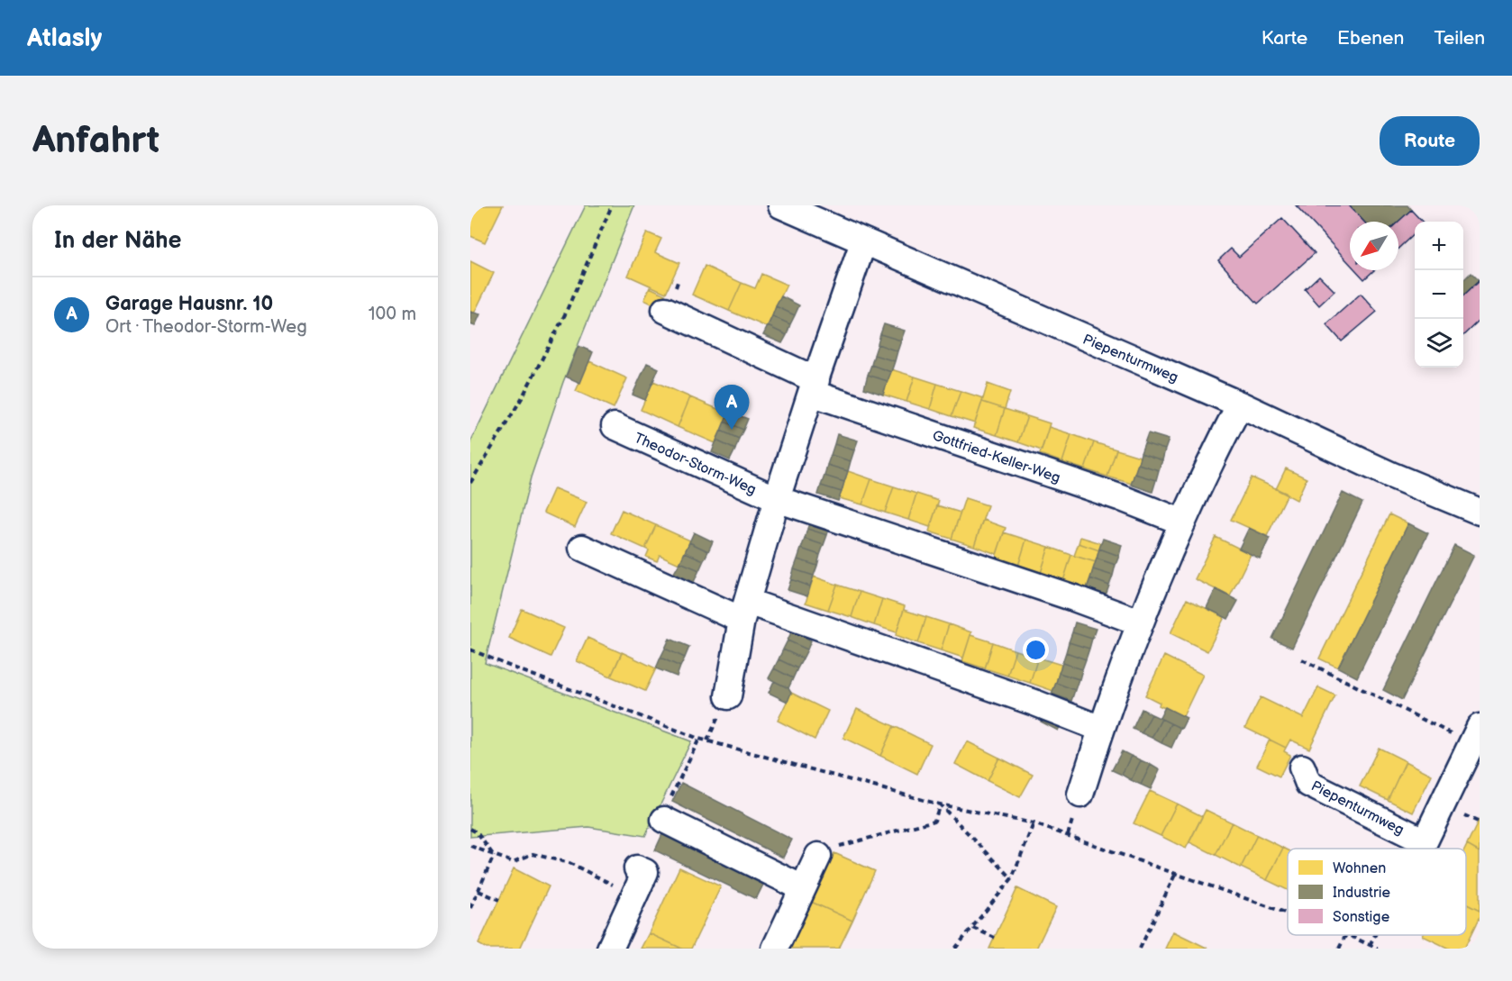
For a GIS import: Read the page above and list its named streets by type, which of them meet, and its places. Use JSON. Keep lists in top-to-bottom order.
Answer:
{
  "streets": {
    "street": ["Piepenturmweg", "Gottfried-Keller-Weg", "Theodor-Storm-Weg"]
  },
  "crossings": [
    ["Piepenturmweg", "Theodor-Storm-Weg"],
    ["Gottfried-Keller-Weg", "Theodor-Storm-Weg"]
  ],
  "legend": ["Wohnen", "Industrie", "Sonstige"],
  "north": "bottom left",
  "page": {
    "header": "Atlasly",
    "nav": ["Karte", "Ebenen", "Teilen"],
    "buttons": "Route",
    "title": "Anfahrt",
    "heading": "In der Nähe",
    "map_buttons": ["+", "−"],
    "list": [
      {
        "mark": "A",
        "name": "Garage Hausnr. 10",
        "note": "Ort · Theodor-Storm-Weg",
        "value": "100 m"
      }
    ],
    "pins": "A"
  }
}
